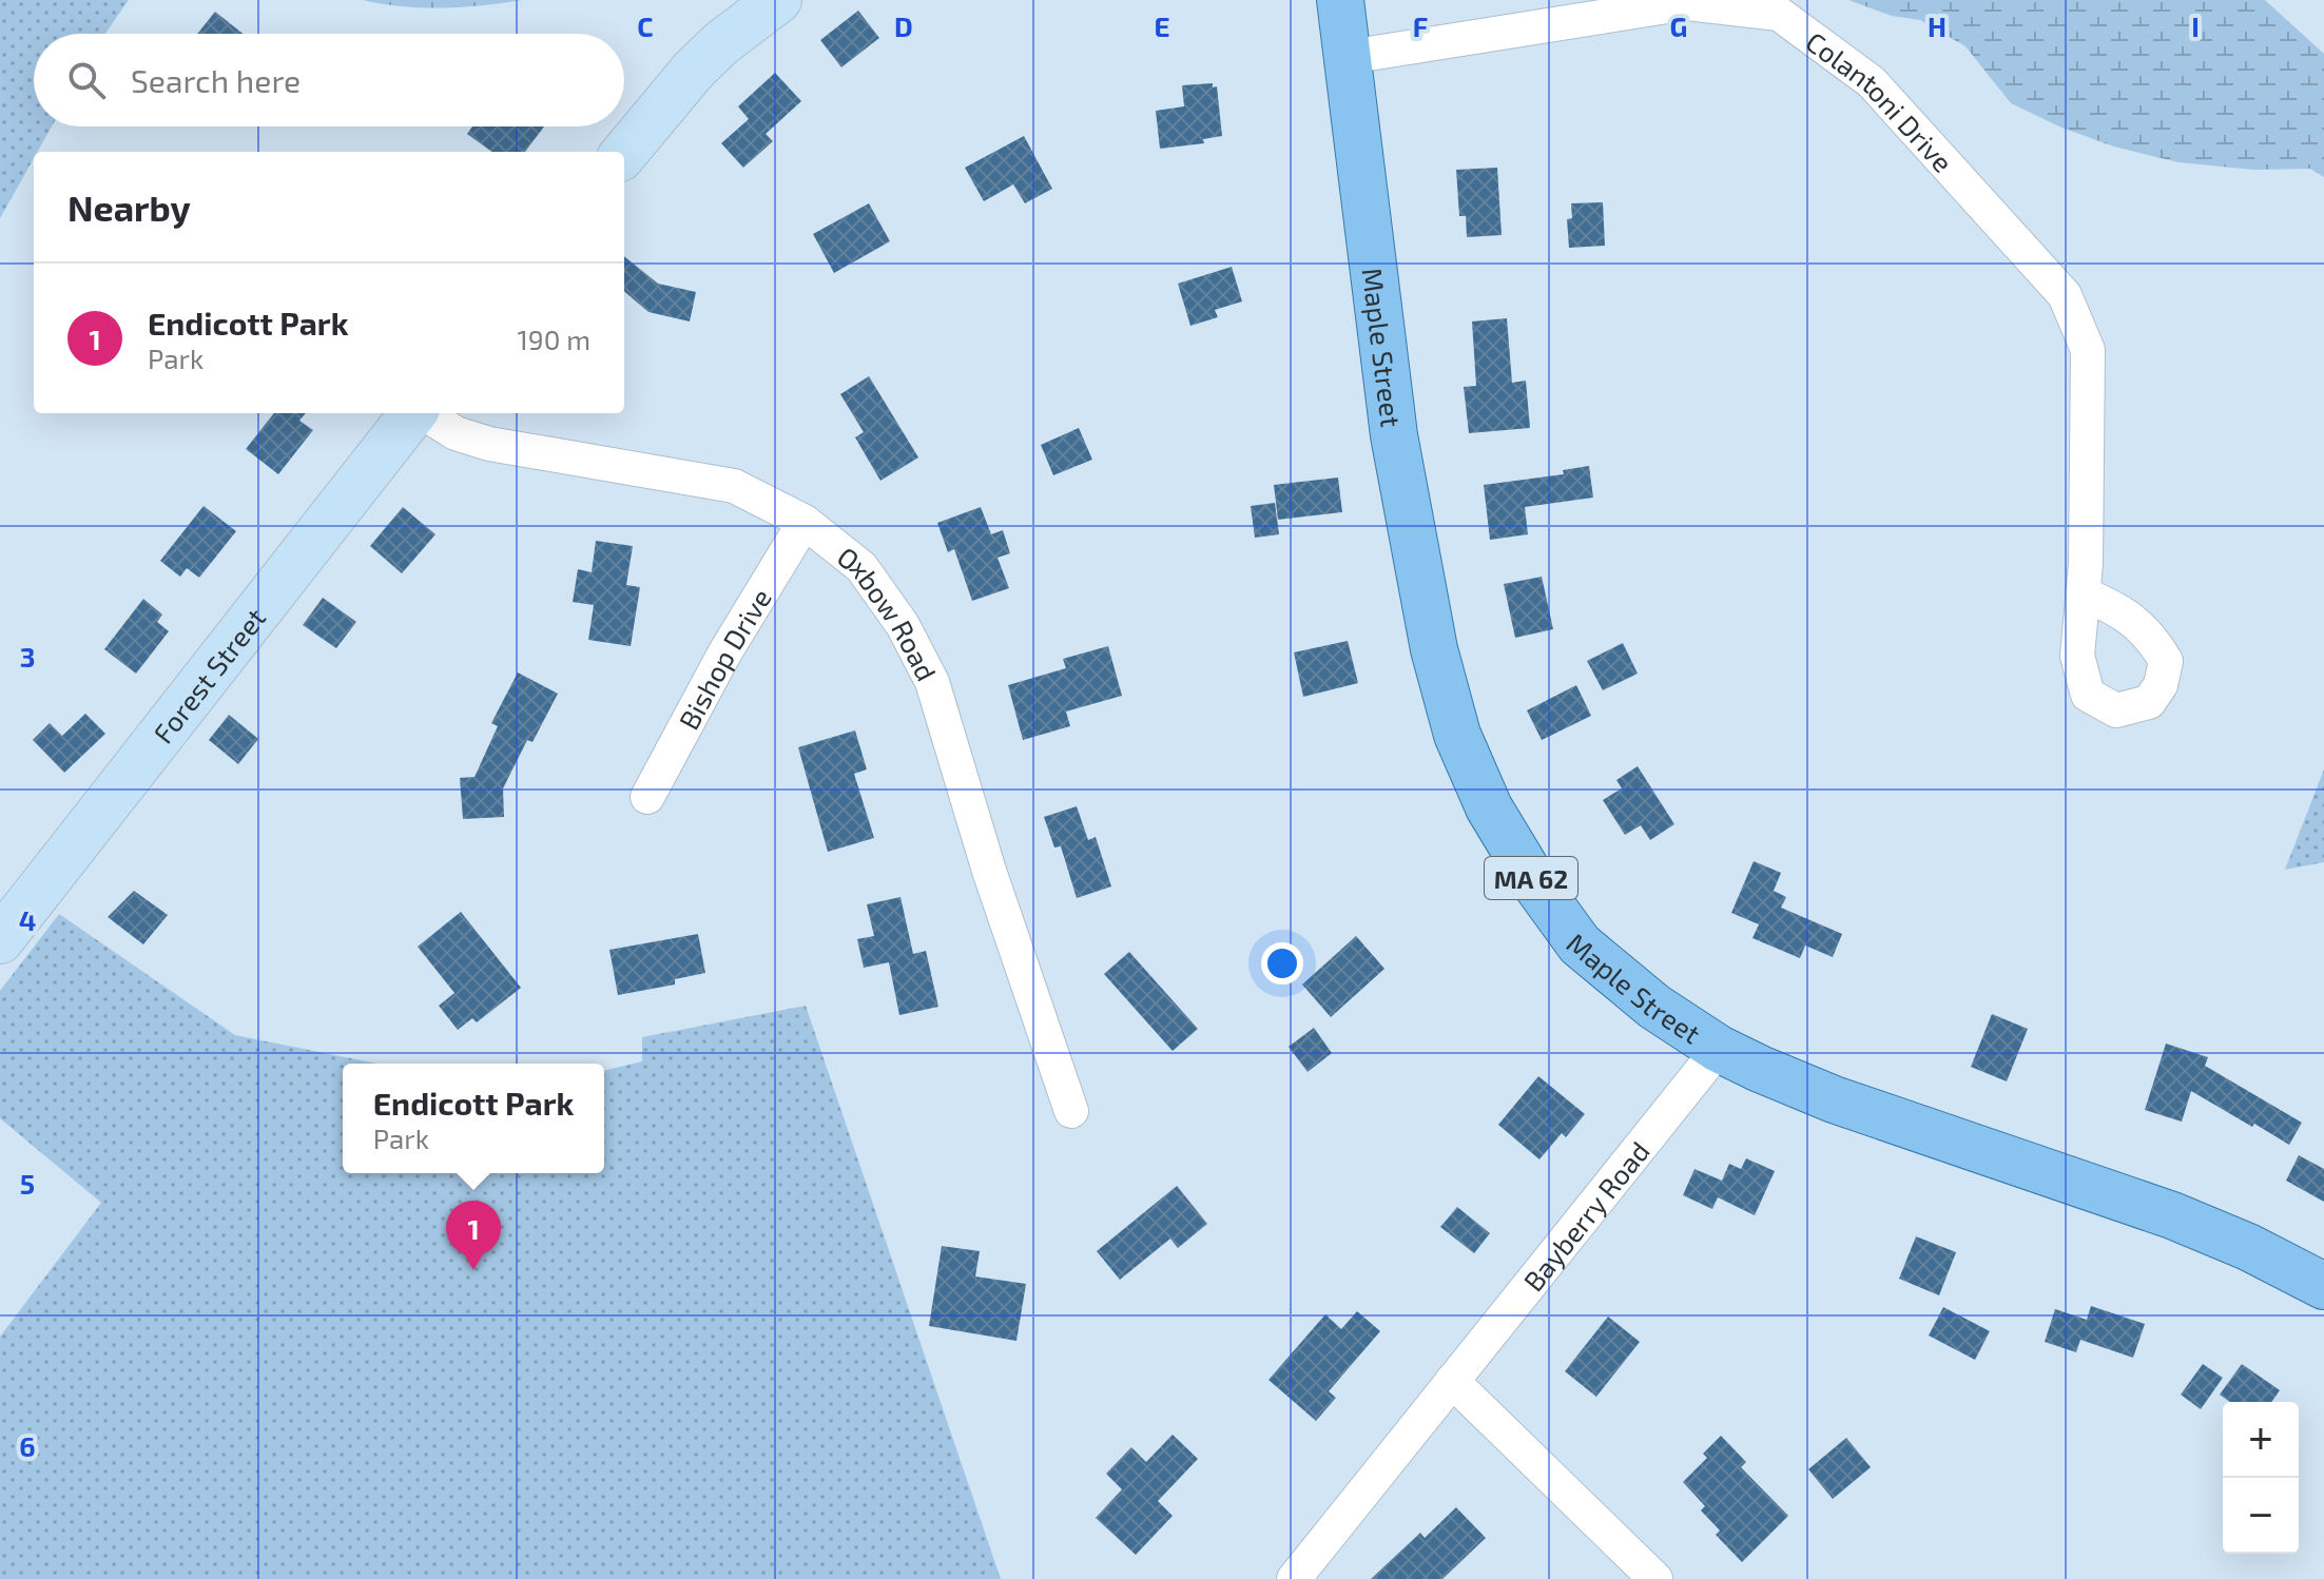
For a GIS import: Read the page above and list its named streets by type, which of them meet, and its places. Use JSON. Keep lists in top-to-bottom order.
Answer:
{
  "streets": {
    "main road": ["Maple Street", "MA 62"],
    "street": [
      "Colantoni Drive",
      "Oxbow Road",
      "Bishop Drive",
      "Forest Street",
      "Bayberry Road"
    ]
  },
  "crossings": [
    ["Colantoni Drive", "Maple Street"],
    ["Maple Street", "Bayberry Road"],
    ["Oxbow Road", "Bishop Drive"]
  ],
  "page": {
    "search": "Search here",
    "heading": "Nearby",
    "list": [
      {
        "mark": "1",
        "name": "Endicott Park",
        "note": "Park",
        "value": "190 m"
      }
    ],
    "popup": ["Endicott Park", "Park"],
    "pins": "1",
    "map_buttons": ["+", "−"]
  },
  "grid": {
    "columns": [
      "C",
      "D",
      "E",
      "F",
      "G",
      "H",
      "I"
    ],
    "rows": [
      "3",
      "4",
      "5",
      "6"
    ]
  }
}
